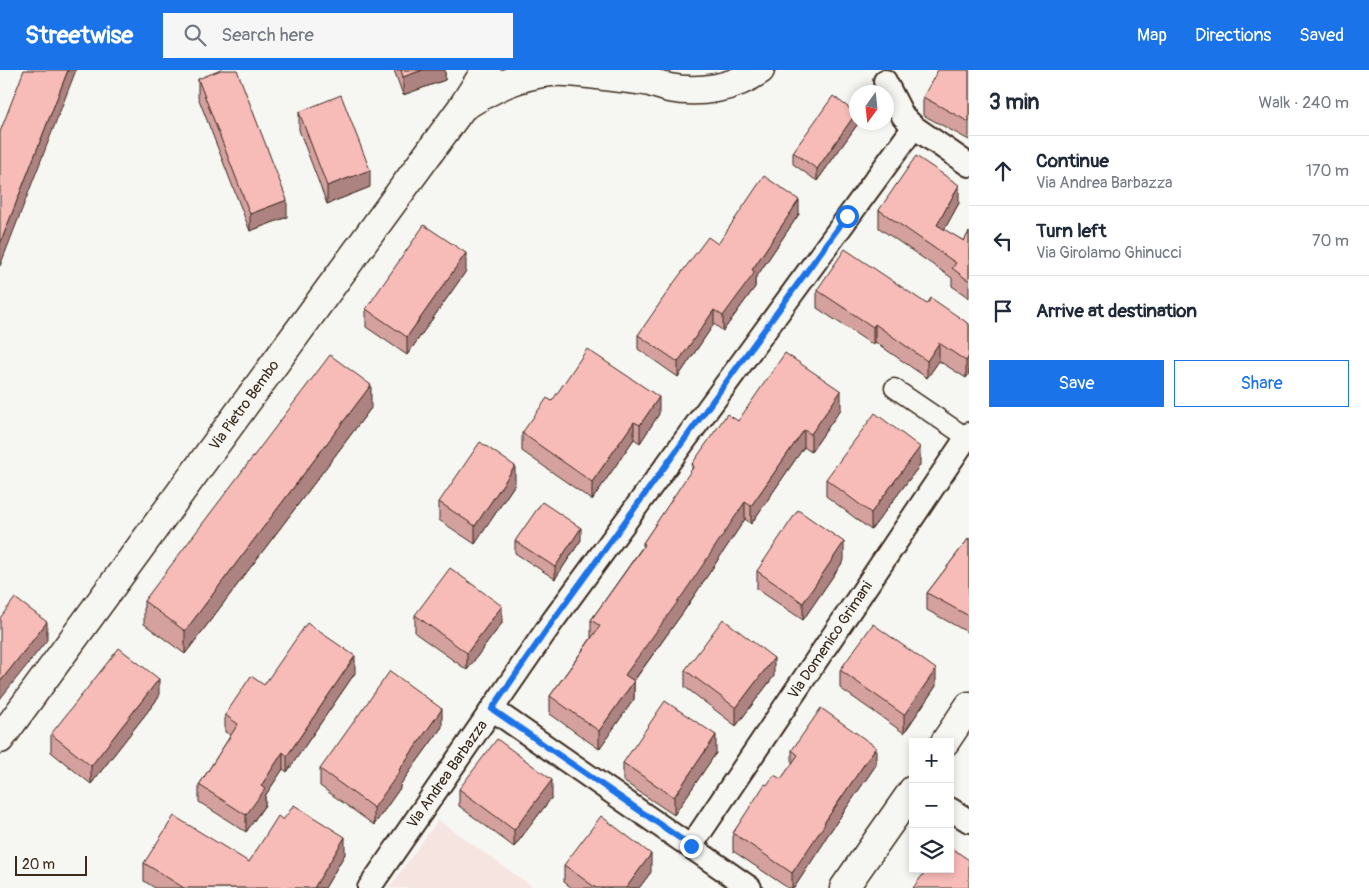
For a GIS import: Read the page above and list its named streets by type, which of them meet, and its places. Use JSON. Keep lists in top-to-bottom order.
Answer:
{
  "streets": {
    "street": ["Via Pietro Bembo", "Via Domenico Grimani", "Via Andrea Barbazza"]
  },
  "scale_bar": "20 m",
  "north": "bottom",
  "page": {
    "header": "Streetwise",
    "search": "Search here",
    "nav": ["Map", "Directions", "Saved"],
    "heading": ["3 min", "Walk · 240 m"],
    "list": [
      ["Continue", "Via Andrea Barbazza", "170 m"],
      ["Turn left", "Via Girolamo Ghinucci", "70 m"],
      "Arrive at destination"
    ],
    "buttons": ["Save", "Share"],
    "map_buttons": ["+", "−"],
    "scale": "20 m"
  }
}
